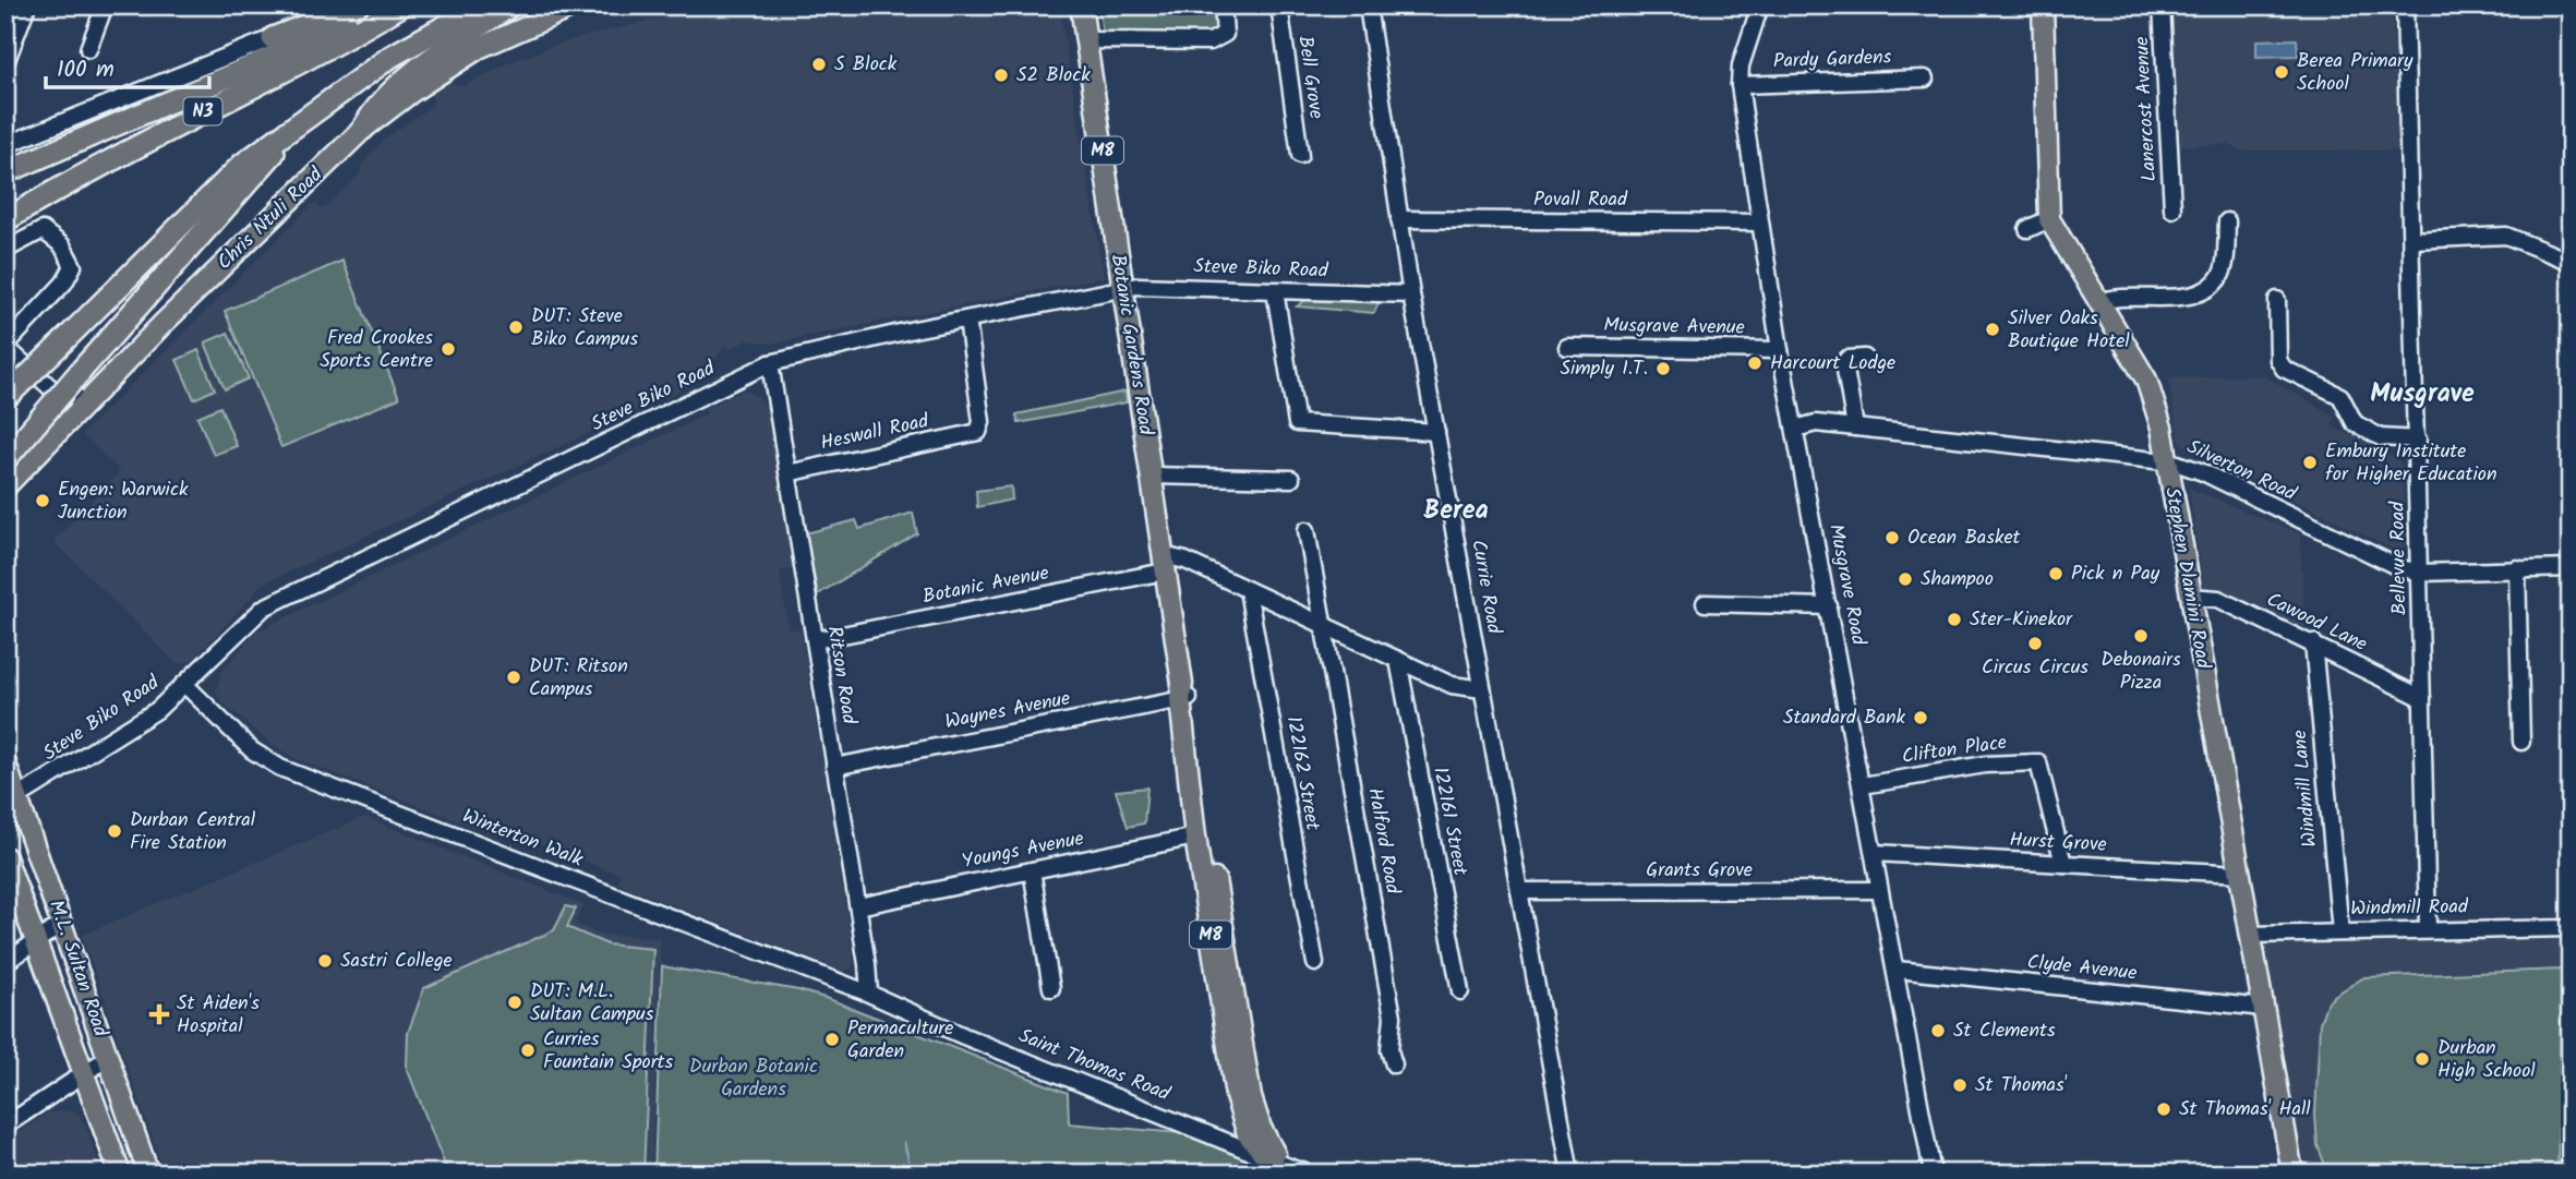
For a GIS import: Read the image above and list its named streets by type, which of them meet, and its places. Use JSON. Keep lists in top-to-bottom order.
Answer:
{
  "streets": {
    "highway": ["N3"],
    "main road": [
      "M8",
      "Chris Ntuli Road",
      "Botanic Gardens Road",
      "Stephen Dlamini Road",
      "M.L. Sultan Road"
    ],
    "street": [
      "Pardy Gardens",
      "Bell Grove",
      "Lanercost Avenue",
      "Povall Road",
      "Steve Biko Road",
      "Musgrave Avenue",
      "Heswall Road",
      "Silverton Road",
      "Bellevue Road",
      "Musgrave Road",
      "Botanic Avenue",
      "Currie Road",
      "Cawood Lane",
      "Ritson Road",
      "Waynes Avenue",
      "Clifton Place",
      "122162 Street",
      "Windmill Lane",
      "122161 Street",
      "Winterton Walk",
      "Halford Road",
      "Hurst Grove",
      "Youngs Avenue",
      "Grants Grove",
      "Windmill Road",
      "Clyde Avenue",
      "Saint Thomas Road"
    ]
  },
  "crossings": [
    ["Pardy Gardens", "Musgrave Road"],
    ["Povall Road", "Musgrave Road"],
    ["Povall Road", "Currie Road"],
    ["Steve Biko Road", "Botanic Gardens Road"],
    ["Steve Biko Road", "Heswall Road"],
    ["Steve Biko Road", "Currie Road"],
    ["Steve Biko Road", "Ritson Road"],
    ["Steve Biko Road", "Winterton Walk"],
    ["Steve Biko Road", "M.L. Sultan Road"],
    ["Musgrave Avenue", "Musgrave Road"],
    ["Botanic Gardens Road", "Botanic Avenue"],
    ["Botanic Gardens Road", "Waynes Avenue"],
    ["Botanic Gardens Road", "Youngs Avenue"],
    ["Botanic Gardens Road", "Saint Thomas Road"],
    ["Heswall Road", "Ritson Road"],
    ["Silverton Road", "Bellevue Road"],
    ["Silverton Road", "Stephen Dlamini Road"],
    ["Silverton Road", "Musgrave Road"],
    ["Bellevue Road", "Cawood Lane"],
    ["Bellevue Road", "Windmill Road"],
    ["Stephen Dlamini Road", "Cawood Lane"],
    ["Stephen Dlamini Road", "Hurst Grove"],
    ["Stephen Dlamini Road", "Windmill Road"],
    ["Stephen Dlamini Road", "Clyde Avenue"],
    ["Musgrave Road", "Clifton Place"],
    ["Musgrave Road", "Hurst Grove"],
    ["Musgrave Road", "Grants Grove"],
    ["Musgrave Road", "Clyde Avenue"],
    ["Botanic Avenue", "Currie Road"],
    ["Botanic Avenue", "Ritson Road"],
    ["Botanic Avenue", "122162 Street"],
    ["Botanic Avenue", "122161 Street"],
    ["Botanic Avenue", "Halford Road"],
    ["Currie Road", "Grants Grove"],
    ["Cawood Lane", "Windmill Lane"],
    ["Ritson Road", "Waynes Avenue"],
    ["Ritson Road", "Winterton Walk"],
    ["Ritson Road", "Youngs Avenue"],
    ["Ritson Road", "Saint Thomas Road"],
    ["Clifton Place", "Hurst Grove"],
    ["Windmill Lane", "Windmill Road"],
    ["Winterton Walk", "Saint Thomas Road"]
  ],
  "districts": ["Musgrave", "Berea"],
  "parks": ["Durban Botanic Gardens"],
  "places": {
    "other": [
      "S Block",
      "Berea Primary School",
      "S2 Block",
      "DUT: Steve Biko Campus",
      "Silver Oaks Boutique Hotel",
      "Fred Crookes Sports Centre",
      "Harcourt Lodge",
      "Simply I.T.",
      "Embury Institute for Higher Education",
      "Engen: Warwick Junction",
      "Ocean Basket",
      "Pick n Pay",
      "Shampoo",
      "Ster-Kinekor",
      "Debonairs Pizza",
      "Circus Circus",
      "DUT: Ritson Campus",
      "Standard Bank",
      "Durban Central Fire Station",
      "Sastri College",
      "DUT: M.L. Sultan Campus",
      "St Clements",
      "Permaculture Garden",
      "Curries Fountain Sports",
      "Durban High School",
      "St Thomas'",
      "St Thomas' Hall"
    ],
    "health": ["St Aiden's Hospital"]
  },
  "scale_bar": "100 m"
}
